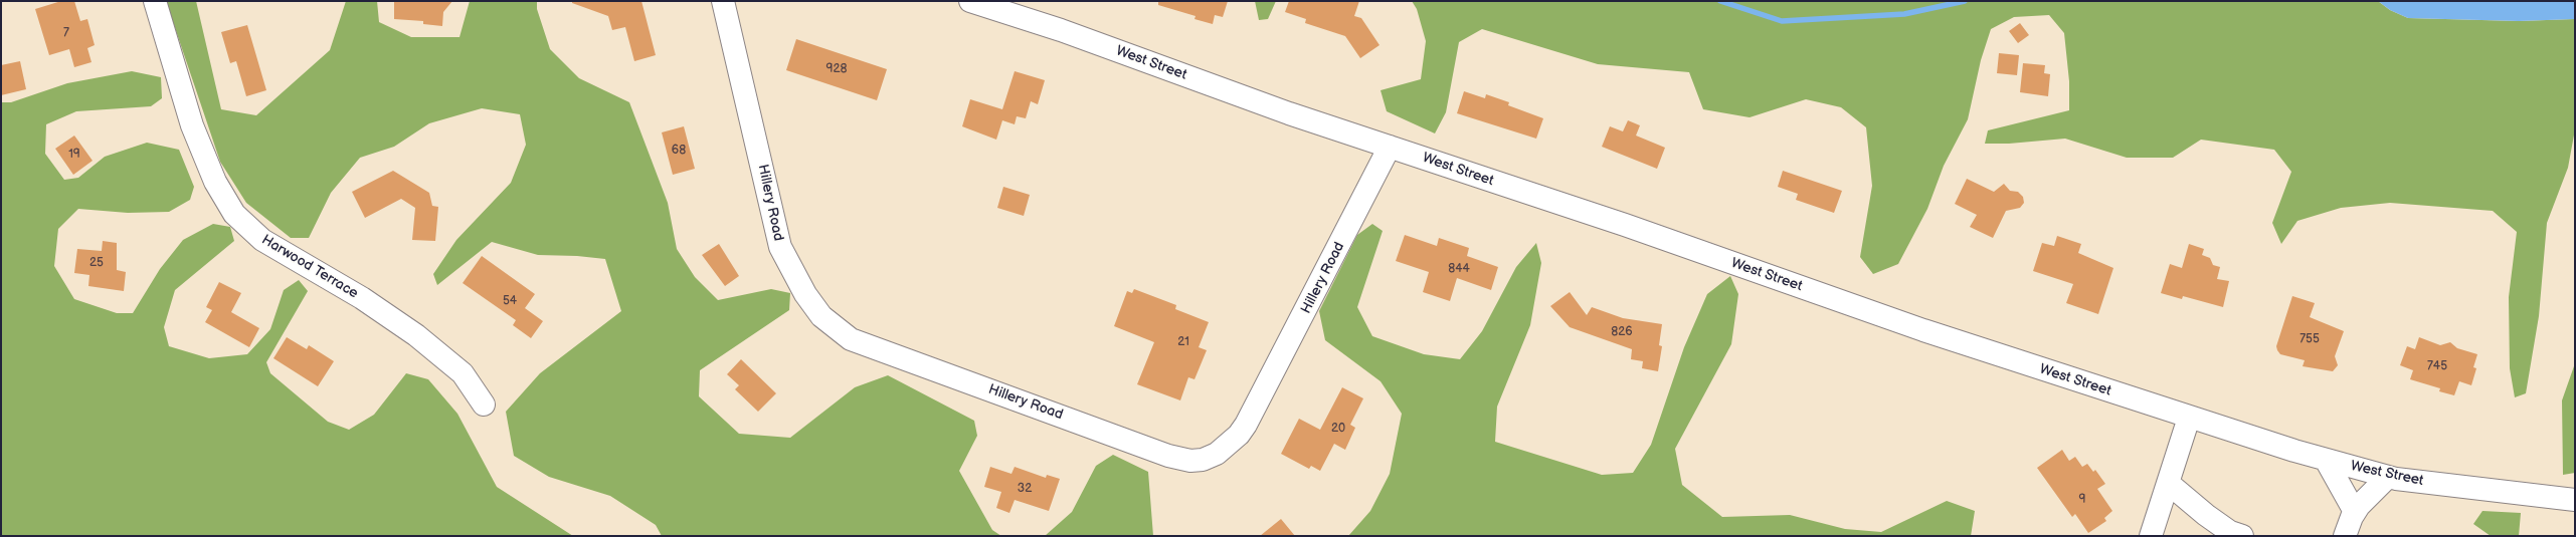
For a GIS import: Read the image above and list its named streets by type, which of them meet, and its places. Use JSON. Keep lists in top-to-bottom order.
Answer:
{
  "streets": {
    "street": ["West Street", "Hillery Road", "Harwood Terrace"]
  },
  "crossings": [
    ["West Street", "Hillery Road"]
  ],
  "house_numbers": [
    "7",
    "928",
    "68",
    "19",
    "25",
    "844",
    "54",
    "826",
    "755",
    "21",
    "745",
    "20",
    "32",
    "9"
  ]
}
